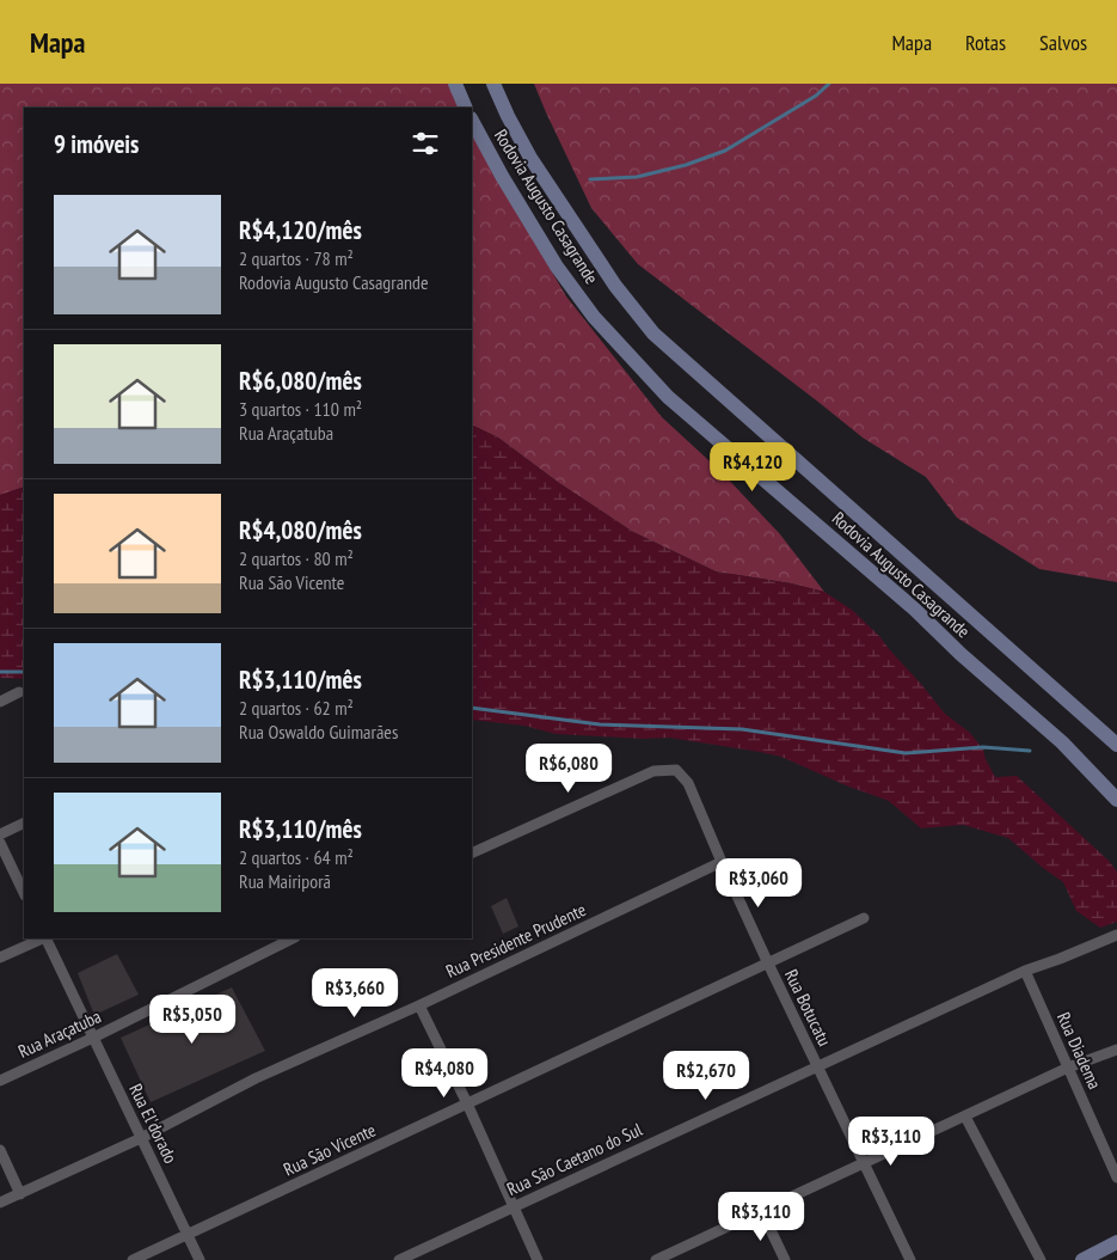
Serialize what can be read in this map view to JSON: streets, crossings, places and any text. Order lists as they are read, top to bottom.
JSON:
{
  "streets": {
    "main road": ["Rodovia Augusto Casagrande"],
    "street": [
      "Rua Presidente Prudente",
      "Rua Botucatu",
      "Rua Araçatuba",
      "Rua Diadema",
      "Rua El'dorado",
      "Rua São Vicente",
      "Rua São Caetano do Sul"
    ]
  },
  "crossings": [
    ["Rua Presidente Prudente", "Rua Botucatu"],
    ["Rua Presidente Prudente", "Rua El'dorado"],
    ["Rua Botucatu", "Rua São Vicente"],
    ["Rua Botucatu", "Rua São Caetano do Sul"],
    ["Rua Araçatuba", "Rua El'dorado"],
    ["Rua Diadema", "Rua São Caetano do Sul"],
    ["Rua El'dorado", "Rua São Vicente"]
  ],
  "page": {
    "header": "Mapa",
    "nav": ["Mapa", "Rotas", "Salvos"],
    "heading": "9 imóveis",
    "list": [
      {
        "name": "R$4,120/mês",
        "note": "2 quartos · 78 m² · Rodovia Augusto Casagrande"
      },
      {
        "name": "R$6,080/mês",
        "note": "3 quartos · 110 m² · Rua Araçatuba"
      },
      {
        "name": "R$4,080/mês",
        "note": "2 quartos · 80 m² · Rua São Vicente"
      },
      {
        "name": "R$3,110/mês",
        "note": "2 quartos · 62 m² · Rua Oswaldo Guimarães"
      },
      {
        "name": "R$3,110/mês",
        "note": "2 quartos · 64 m² · Rua Mairiporã"
      }
    ],
    "price": [
      "R$4,120",
      "R$6,080",
      "R$3,060",
      "R$3,660",
      "R$5,050",
      "R$4,080",
      "R$2,670",
      "R$3,110",
      "R$3,110"
    ]
  }
}
